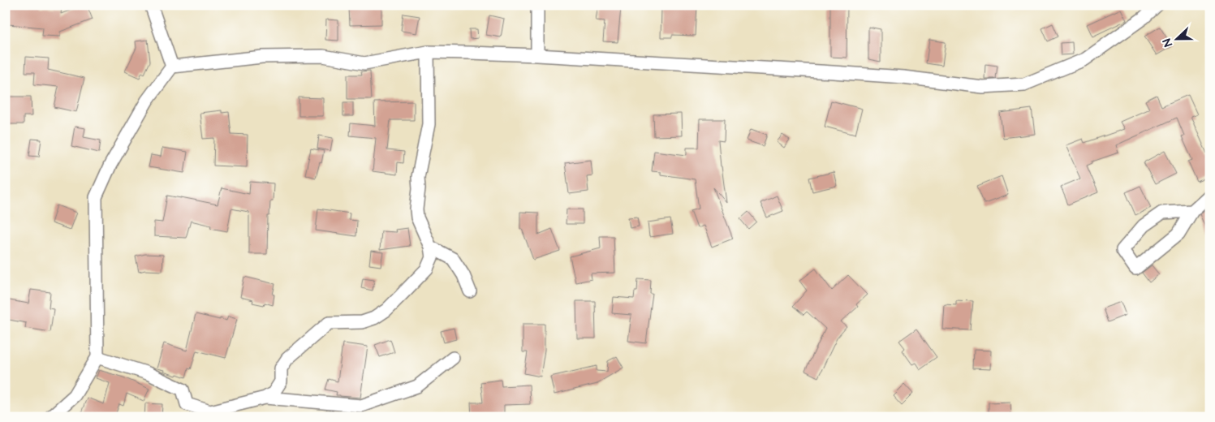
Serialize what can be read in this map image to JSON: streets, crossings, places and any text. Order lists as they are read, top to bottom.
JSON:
{
  "north": "left"
}
